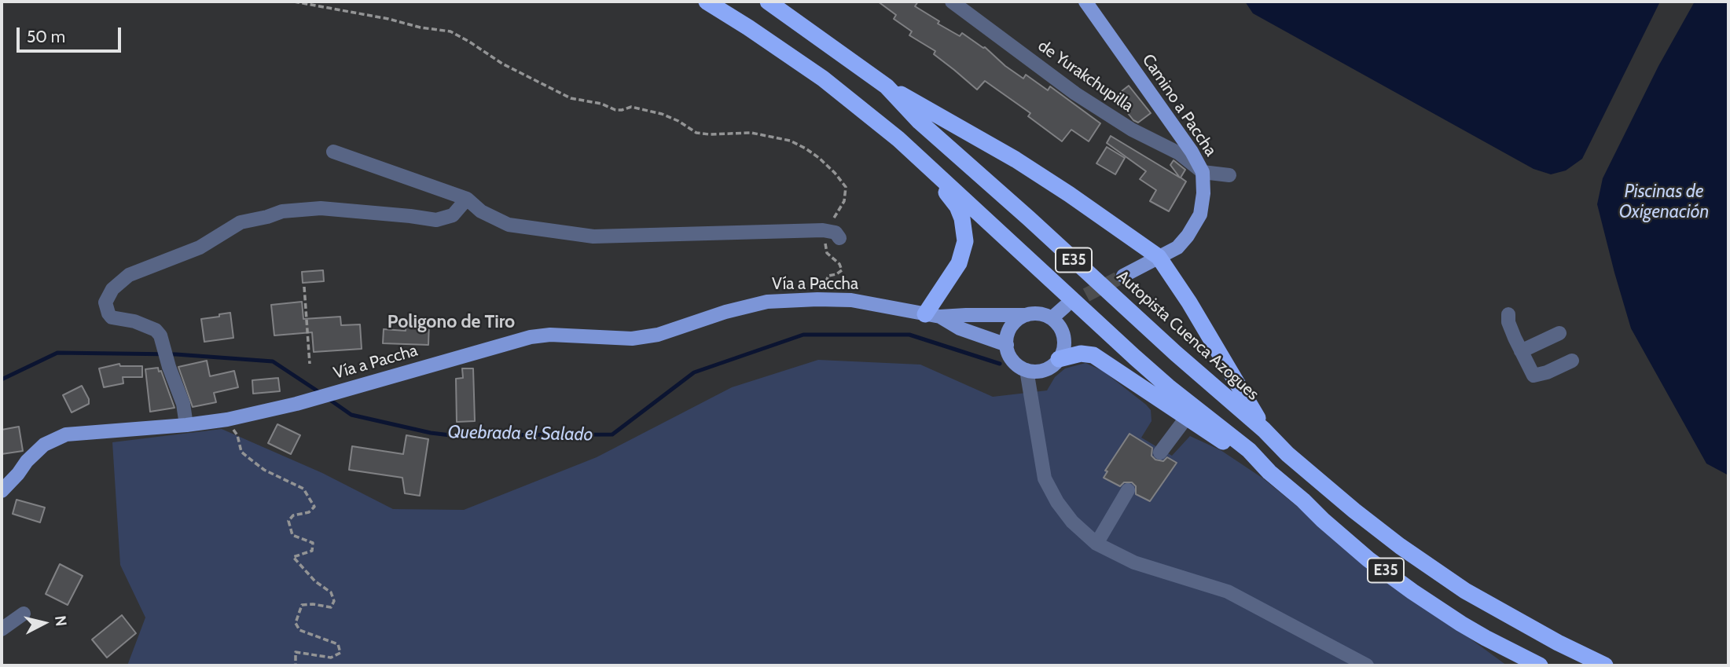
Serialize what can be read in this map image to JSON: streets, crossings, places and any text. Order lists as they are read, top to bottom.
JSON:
{
  "streets": {
    "highway": ["E35", "Autopista Cuenca Azogues"],
    "main road": ["Camino a Paccha", "Vía a Paccha"],
    "street": ["de Yurakchupilla"]
  },
  "crossings": [
    ["de Yurakchupilla", "Camino a Paccha"]
  ],
  "districts": ["Poligono de Tiro"],
  "water": ["Piscinas de Oxigenación", "Quebrada el Salado"],
  "scale_bar": "50 m",
  "north": "right"
}
